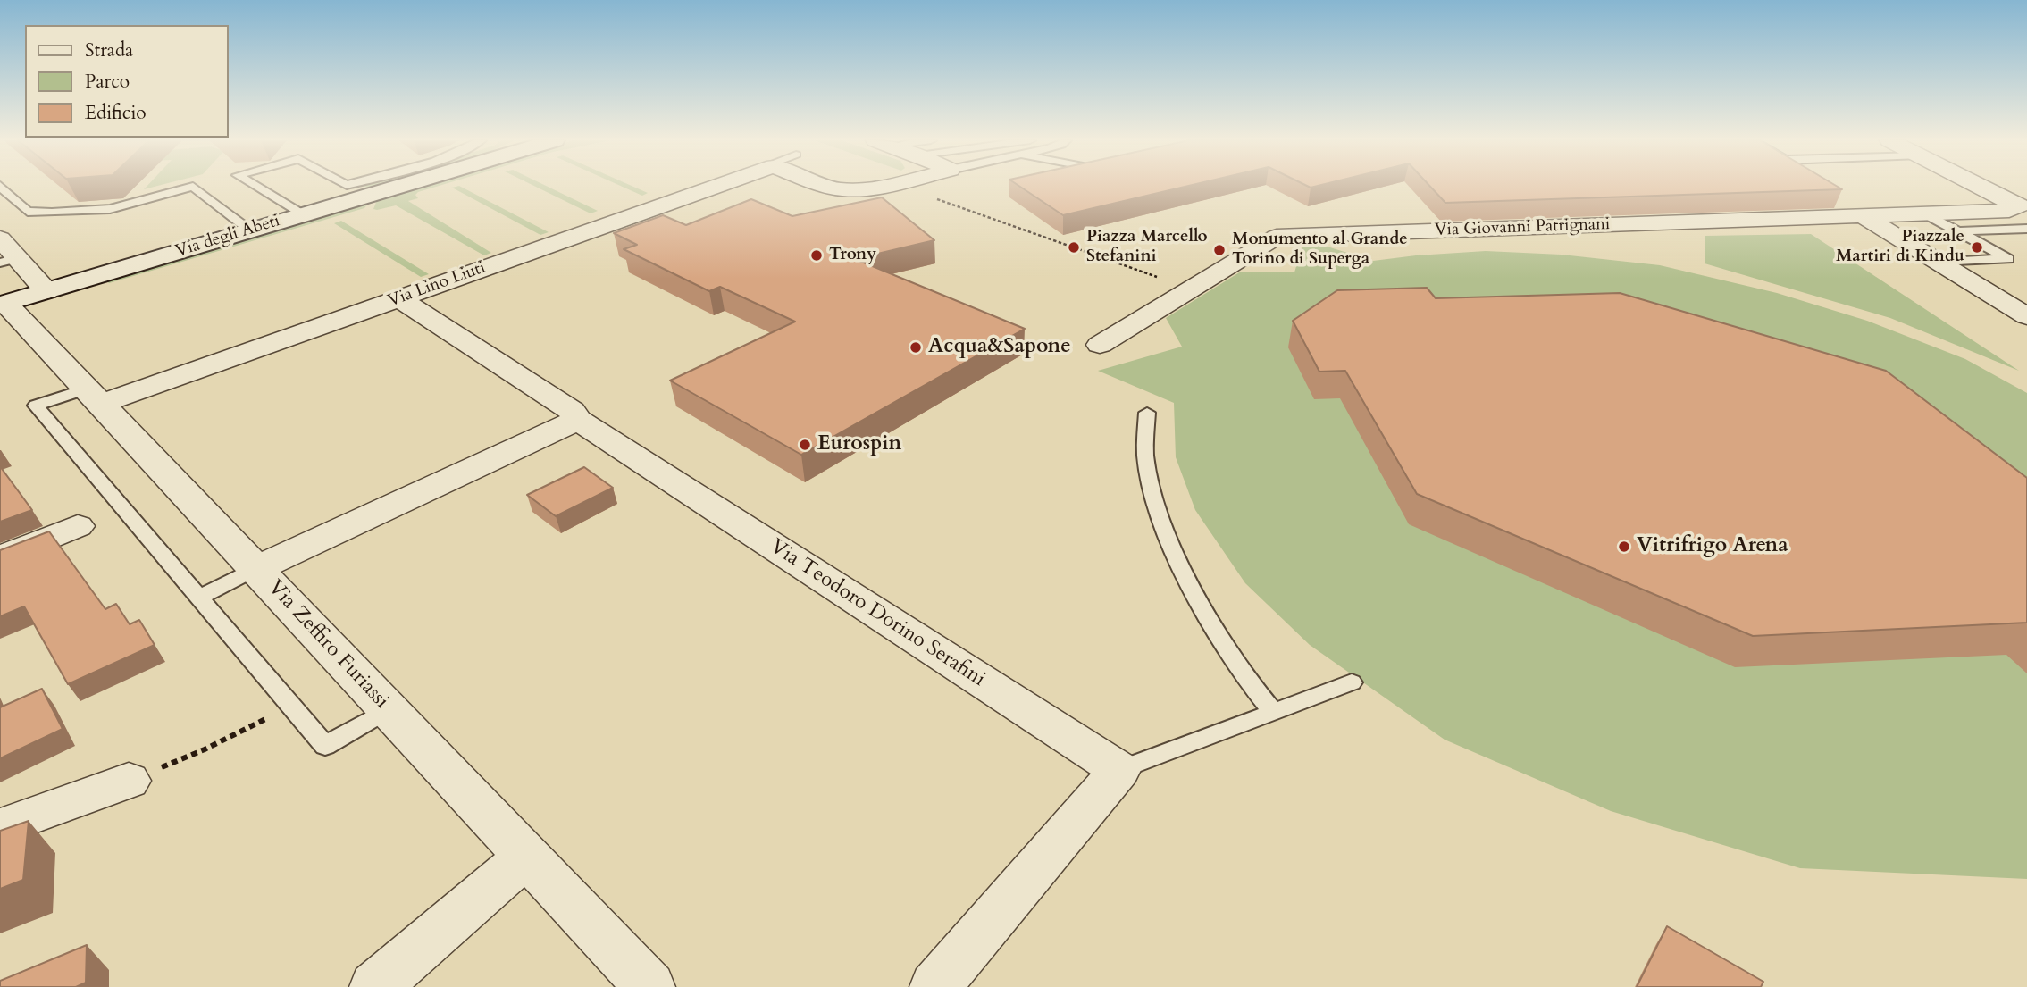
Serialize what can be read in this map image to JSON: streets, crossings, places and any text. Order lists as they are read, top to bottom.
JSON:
{
  "streets": {
    "street": [
      "Via Giovanni Patrignani",
      "Via degli Abeti",
      "Via Lino Liuti",
      "Via Teodoro Dorino Serafini",
      "Via Zeffiro Furiassi"
    ]
  },
  "crossings": [
    ["Via degli Abeti", "Via Zeffiro Furiassi"],
    ["Via Lino Liuti", "Via Teodoro Dorino Serafini"],
    ["Via Lino Liuti", "Via Zeffiro Furiassi"]
  ],
  "places": [
    "Piazza Marcello Stefanini",
    "Piazzale Martiri di Kindu",
    "Monumento al Grande Torino di Superga",
    "Trony",
    "Acqua&Sapone",
    "Eurospin",
    "Vitrifrigo Arena"
  ],
  "legend": ["Strada", "Parco", "Edificio"]
}
